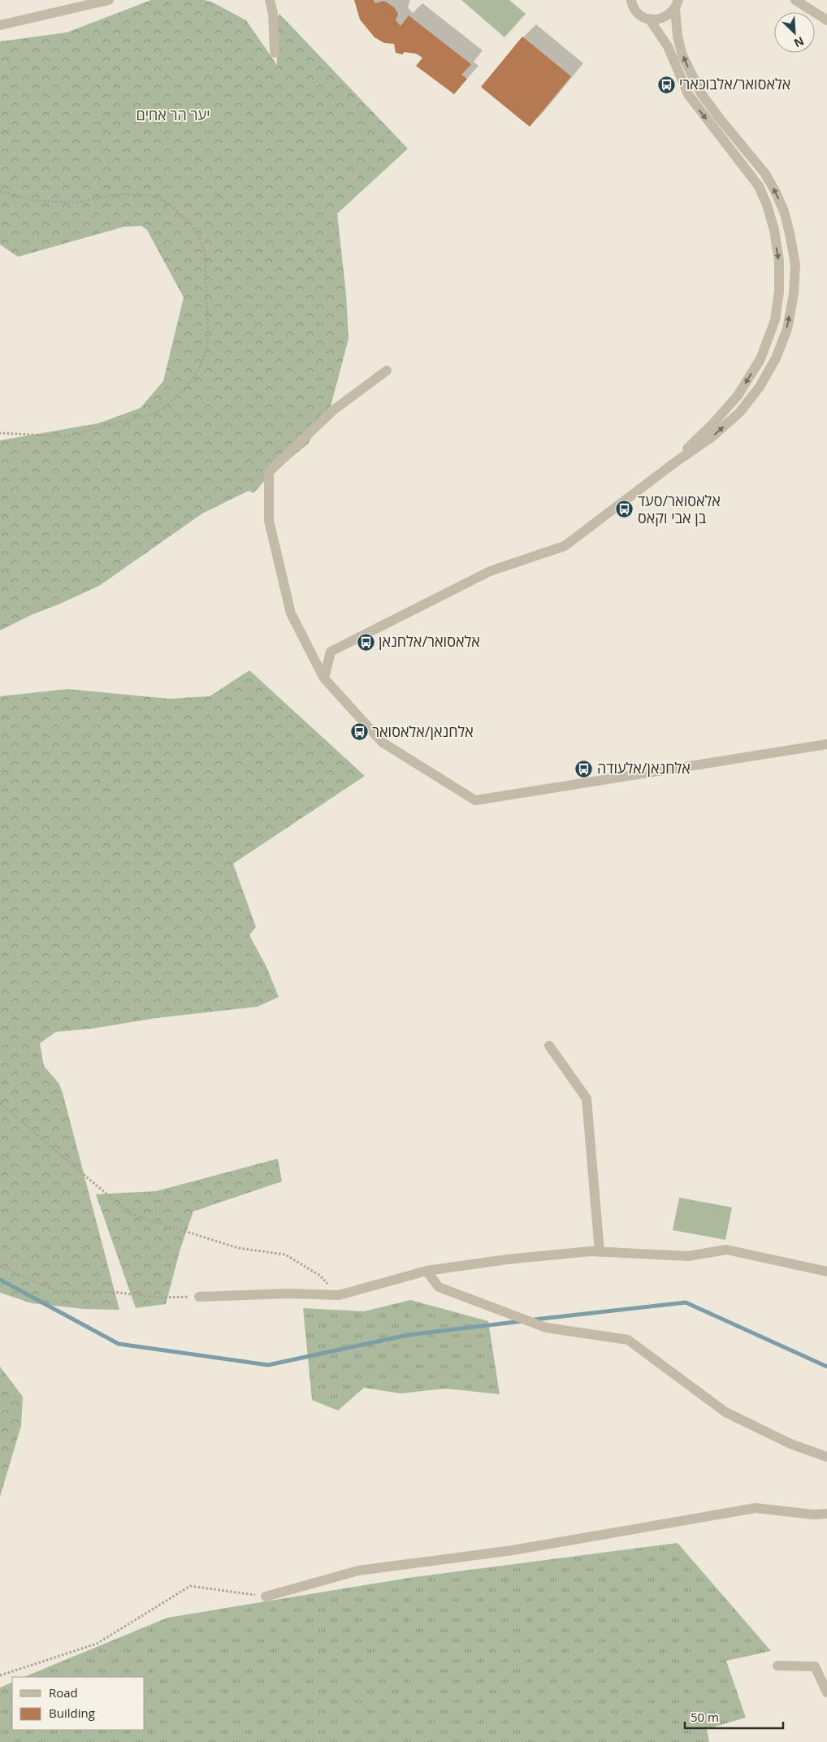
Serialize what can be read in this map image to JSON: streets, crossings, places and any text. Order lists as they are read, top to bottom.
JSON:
{
  "parks": ["יער הר אחים"],
  "places": {
    "bus stop": [
      "אלאסואר/אלבוכארי",
      "אלאסואר/סעד בן אבי וקאס",
      "אלאסואר/אלחנאן",
      "אלחנאן/אלאסואר",
      "אלחנאן/אלעודה"
    ]
  },
  "legend": ["Road", "Building"],
  "scale_bar": "50 m",
  "north": "bottom right"
}
